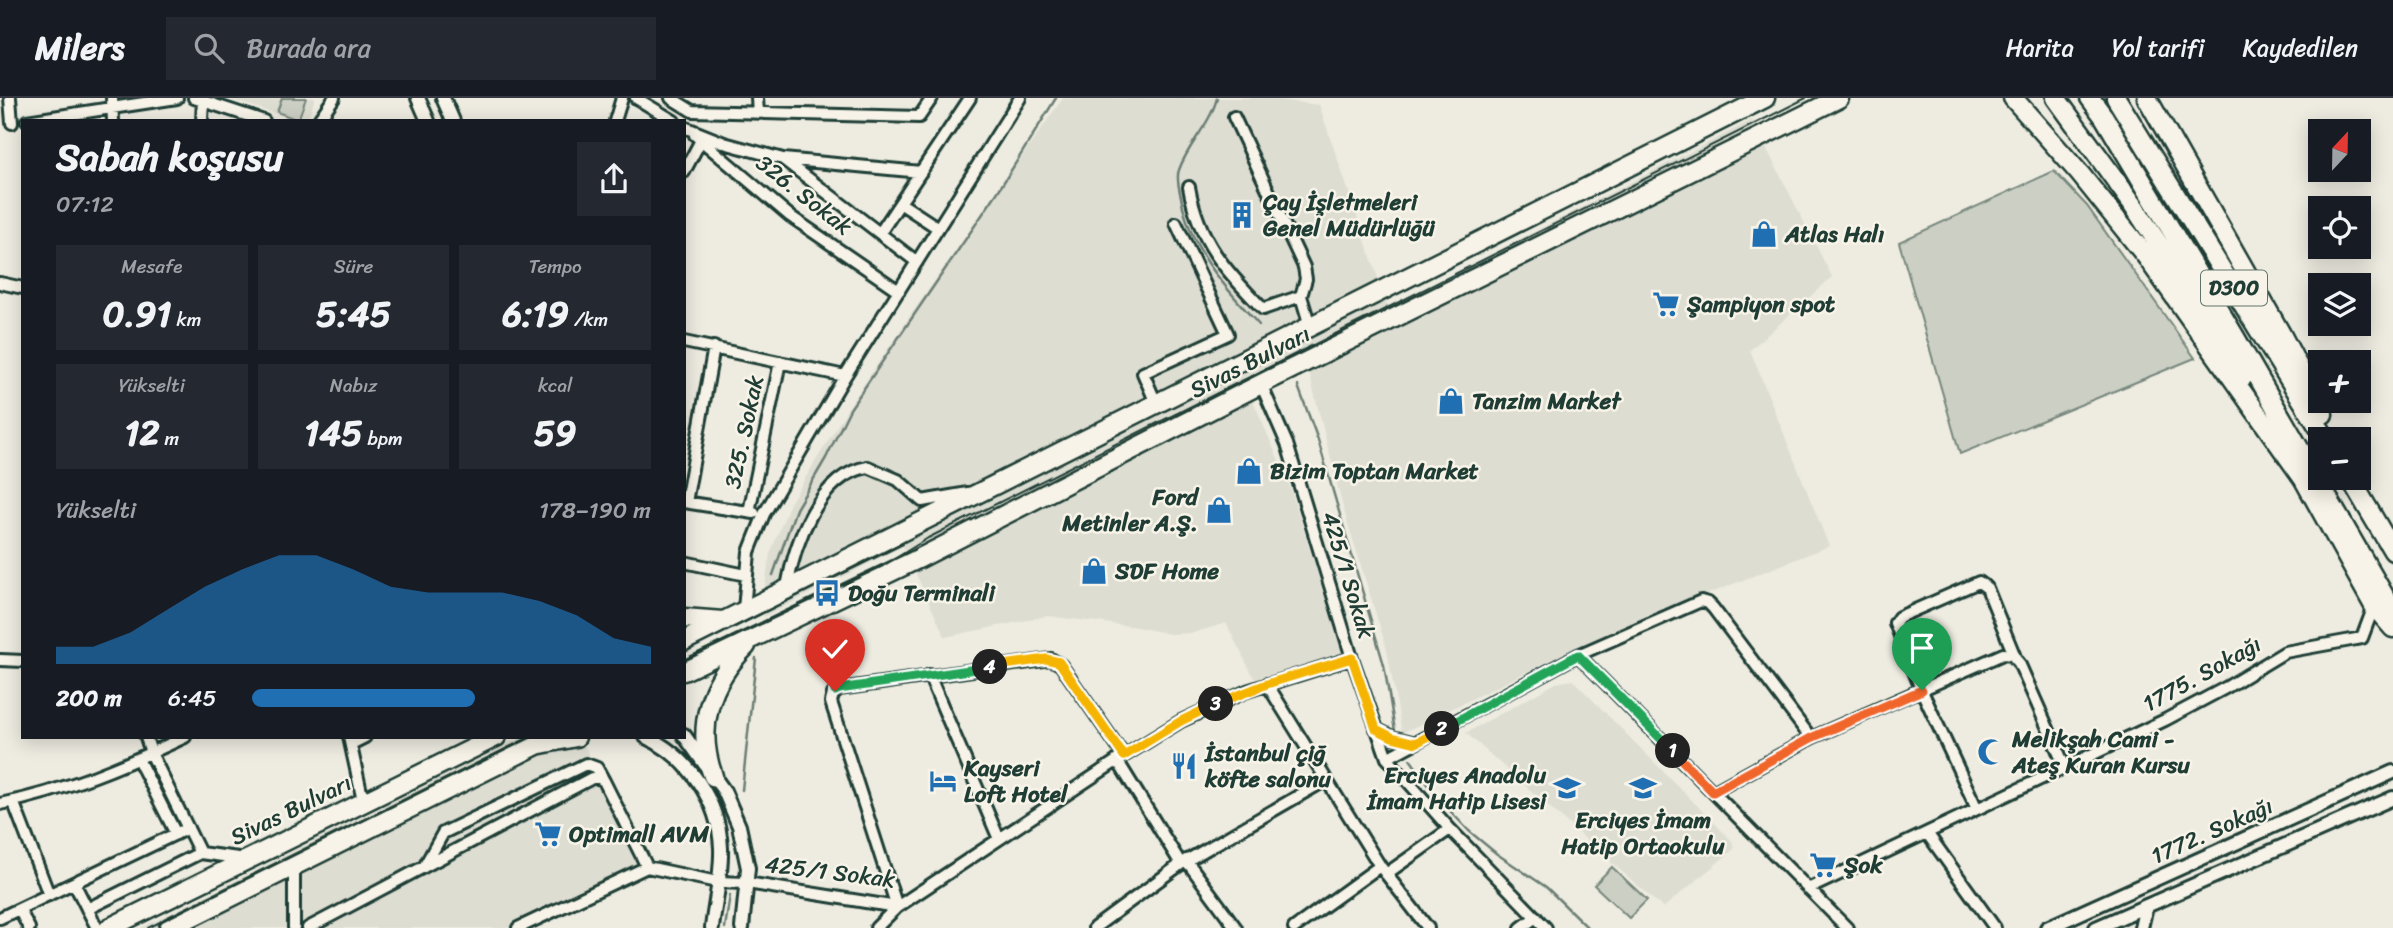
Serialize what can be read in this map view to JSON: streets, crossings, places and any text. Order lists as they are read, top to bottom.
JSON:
{
  "streets": {
    "highway": ["D300", "Sivas Bulvarı"],
    "street": [
      "326. Sokak",
      "325. Sokak",
      "425/1 Sokak",
      "1775. Sokağı",
      "1772. Sokağı"
    ]
  },
  "crossings": [
    ["Sivas Bulvarı", "425/1 Sokak"]
  ],
  "places": {
    "building": ["Çay İşletmeleri Genel Müdürlüğü"],
    "shop": [
      "Atlas Halı",
      "Tanzim Market",
      "Bizim Toptan Market",
      "Ford Metinler A.Ş.",
      "SDF Home"
    ],
    "supermarket": ["Şampiyon spot", "Optimall AVM", "Şok"],
    "bus stop": ["Doğu Terminali"],
    "mosque": ["Melikşah Cami - Ateş Kuran Kursu"],
    "restaurant": ["İstanbul çiğ köfte salonu"],
    "hotel": ["Kayseri Loft Hotel"],
    "school or university": ["Erciyes Anadolu İmam Hatip Lisesi", "Erciyes İmam Hatip Ortaokulu"]
  },
  "north": "top",
  "page": {
    "header": "Milers",
    "search": "Burada ara",
    "nav": ["Harita", "Yol tarifi", "Kaydedilen"],
    "map_buttons": ["+", "−"],
    "heading": ["Sabah koşusu", "07:12"],
    "stats": [
      ["Mesafe", "0.91 km"],
      ["Süre", "5:45"],
      ["Tempo", "6:19 /km"],
      ["Yükselti", "12 m"],
      ["Nabız", "145 bpm"],
      ["kcal", "59"]
    ],
    "chart": ["Yükselti", "178–190 m"],
    "pins": [
      "4",
      "3",
      "2",
      "1"
    ],
    "list": [
      {
        "name": "200 m",
        "note": "6:45"
      }
    ]
  }
}
